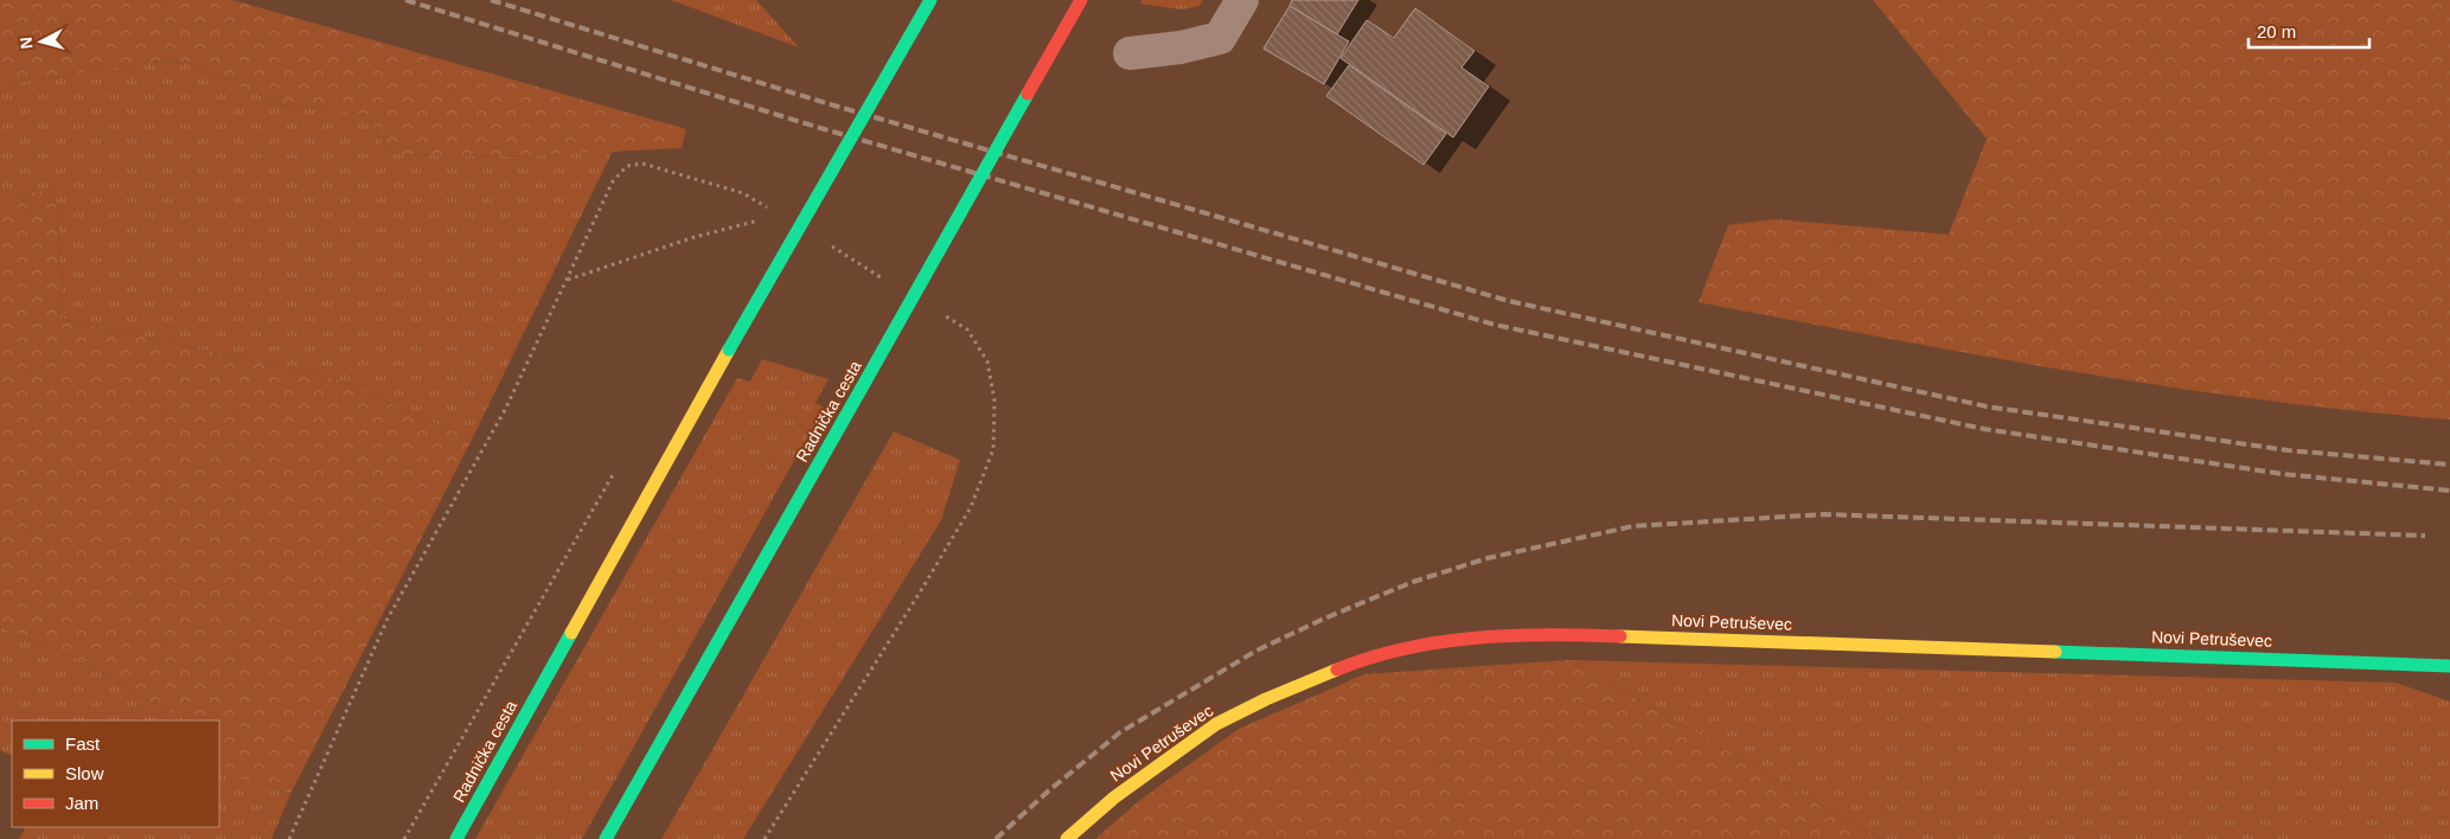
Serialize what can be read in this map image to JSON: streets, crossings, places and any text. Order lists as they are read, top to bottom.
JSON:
{
  "streets": {
    "main road": ["Radnička cesta", "Novi Petruševec"]
  },
  "legend": ["Fast", "Slow", "Jam"],
  "scale_bar": "20 m",
  "north": "left"
}
